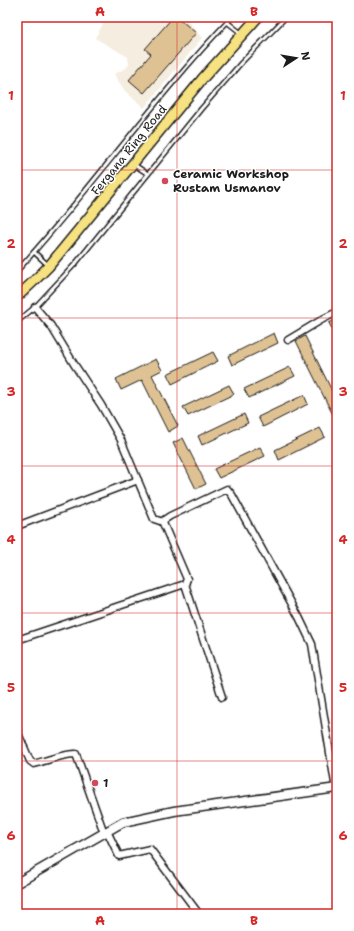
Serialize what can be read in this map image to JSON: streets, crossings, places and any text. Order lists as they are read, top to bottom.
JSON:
{
  "streets": {
    "main road": ["Fergana Ring Road"]
  },
  "places": ["Ceramic Workshop Rustam Usmanov", "1"],
  "north": "right",
  "grid": {
    "columns": ["A", "B"],
    "rows": [
      "1",
      "2",
      "3",
      "4",
      "5",
      "6"
    ]
  }
}
